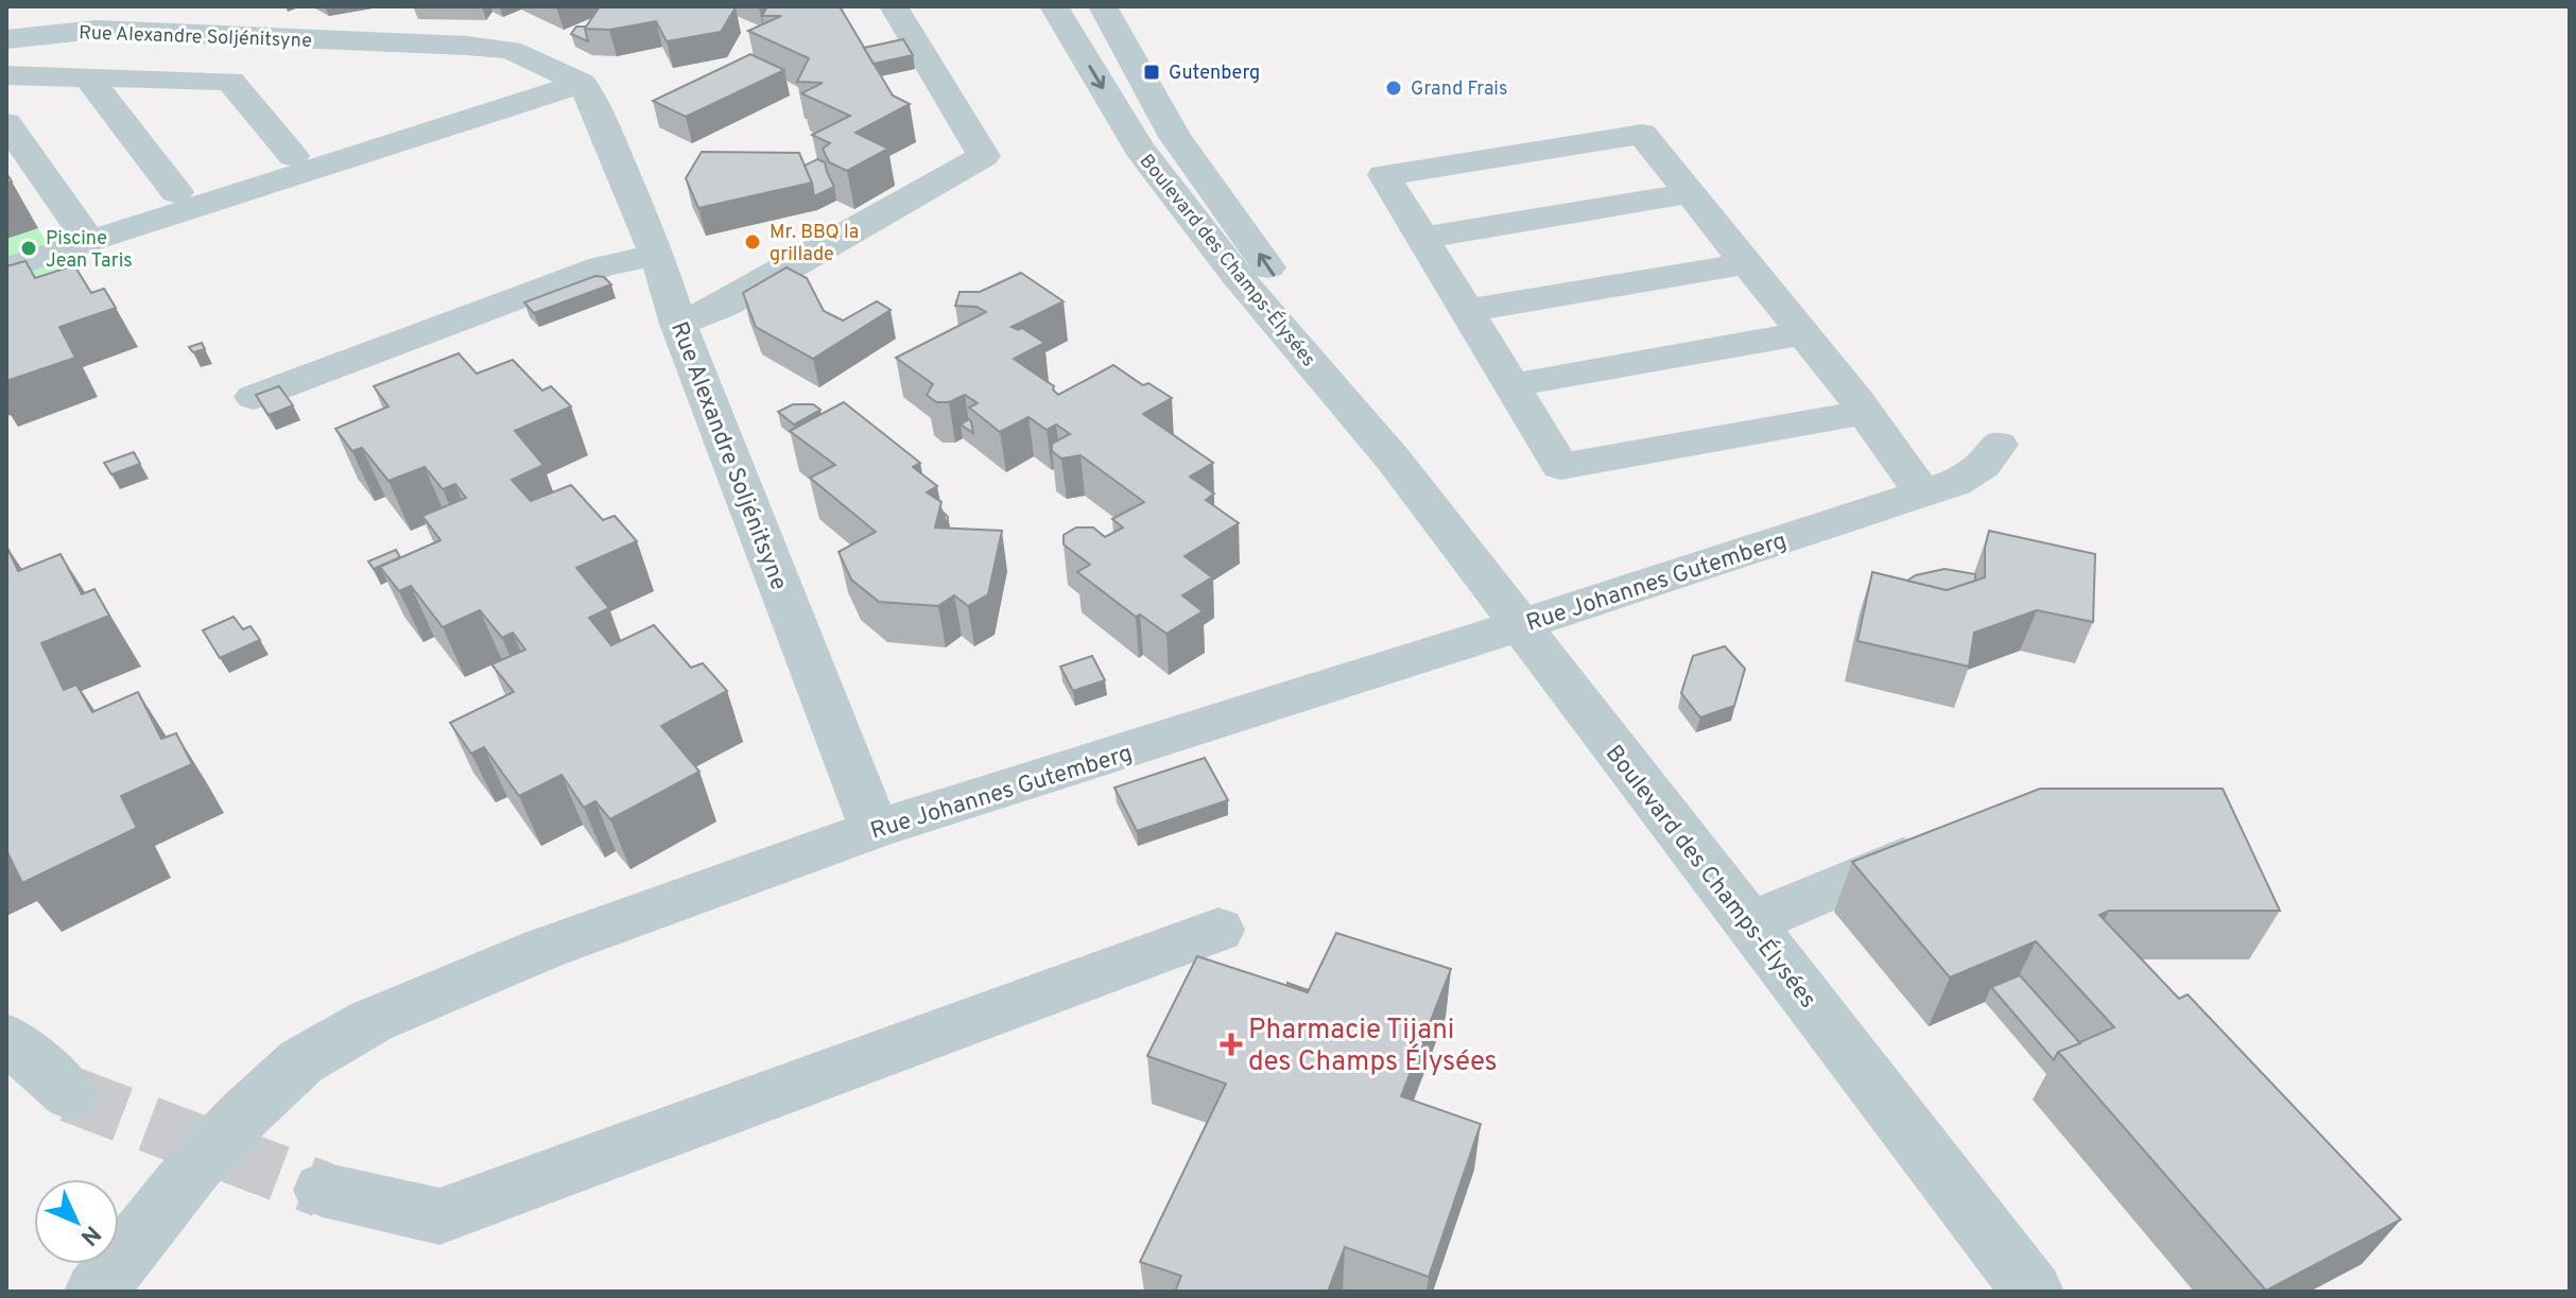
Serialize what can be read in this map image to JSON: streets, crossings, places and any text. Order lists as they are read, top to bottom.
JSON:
{
  "streets": {
    "street": ["Rue Alexandre Soljénitsyne", "Boulevard des Champs-Élysées", "Rue Johannes Gutemberg"]
  },
  "crossings": [
    ["Rue Alexandre Soljénitsyne", "Rue Johannes Gutemberg"],
    ["Boulevard des Champs-Élysées", "Rue Johannes Gutemberg"]
  ],
  "places": {
    "transit": ["Gutenberg"],
    "other": ["Grand Frais", "Mr. BBQ la grillade", "Piscine Jean Taris"],
    "health": ["Pharmacie Tijani des Champs Élysées"]
  },
  "north": "bottom right"
}
